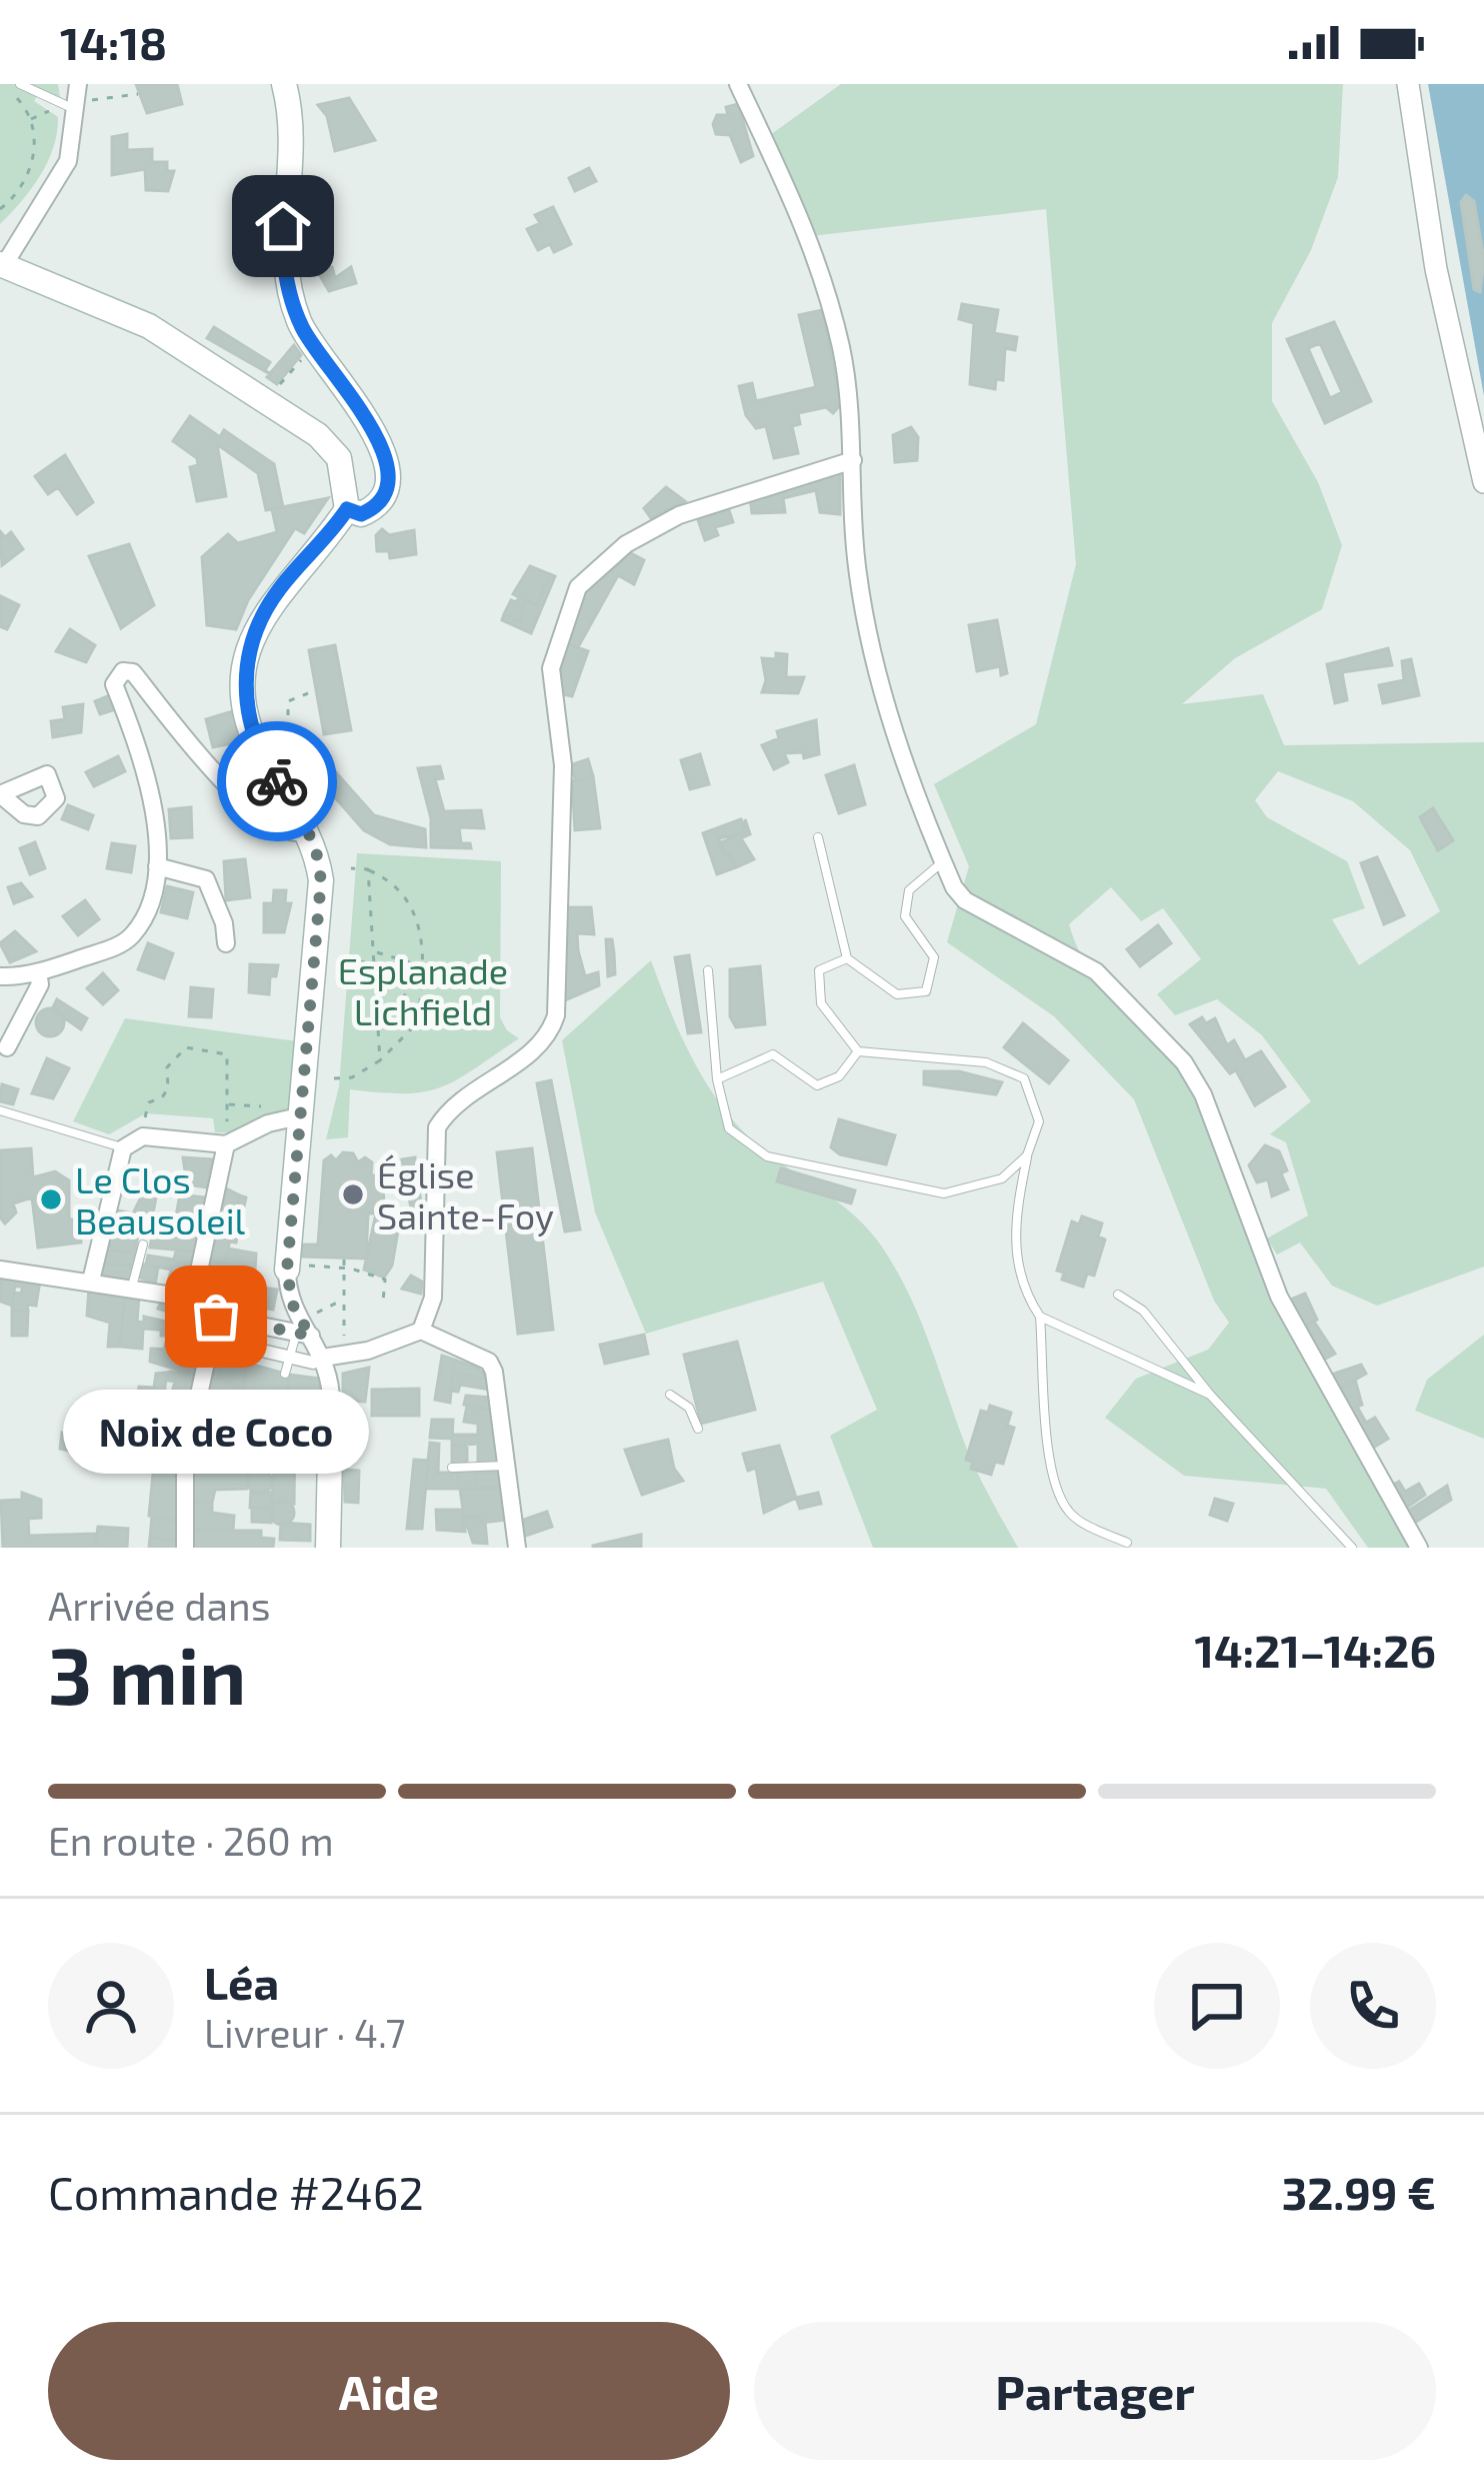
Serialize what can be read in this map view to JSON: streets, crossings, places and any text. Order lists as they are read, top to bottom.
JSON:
{
  "parks": ["Esplanade Lichfield"],
  "places": ["Église Sainte-Foy", "Le Clos Beausoleil", "Noix de Coco"],
  "page": {
    "status": "14:18",
    "bubble": "Noix de Coco",
    "heading": ["3 min", "Arrivée dans", "14:21–14:26"],
    "panel": [
      "Léa",
      "Livreur · 4.7",
      "Commande #2462",
      "32.99 €"
    ],
    "bar": "En route · 260 m",
    "buttons": ["Aide", "Partager"]
  }
}
